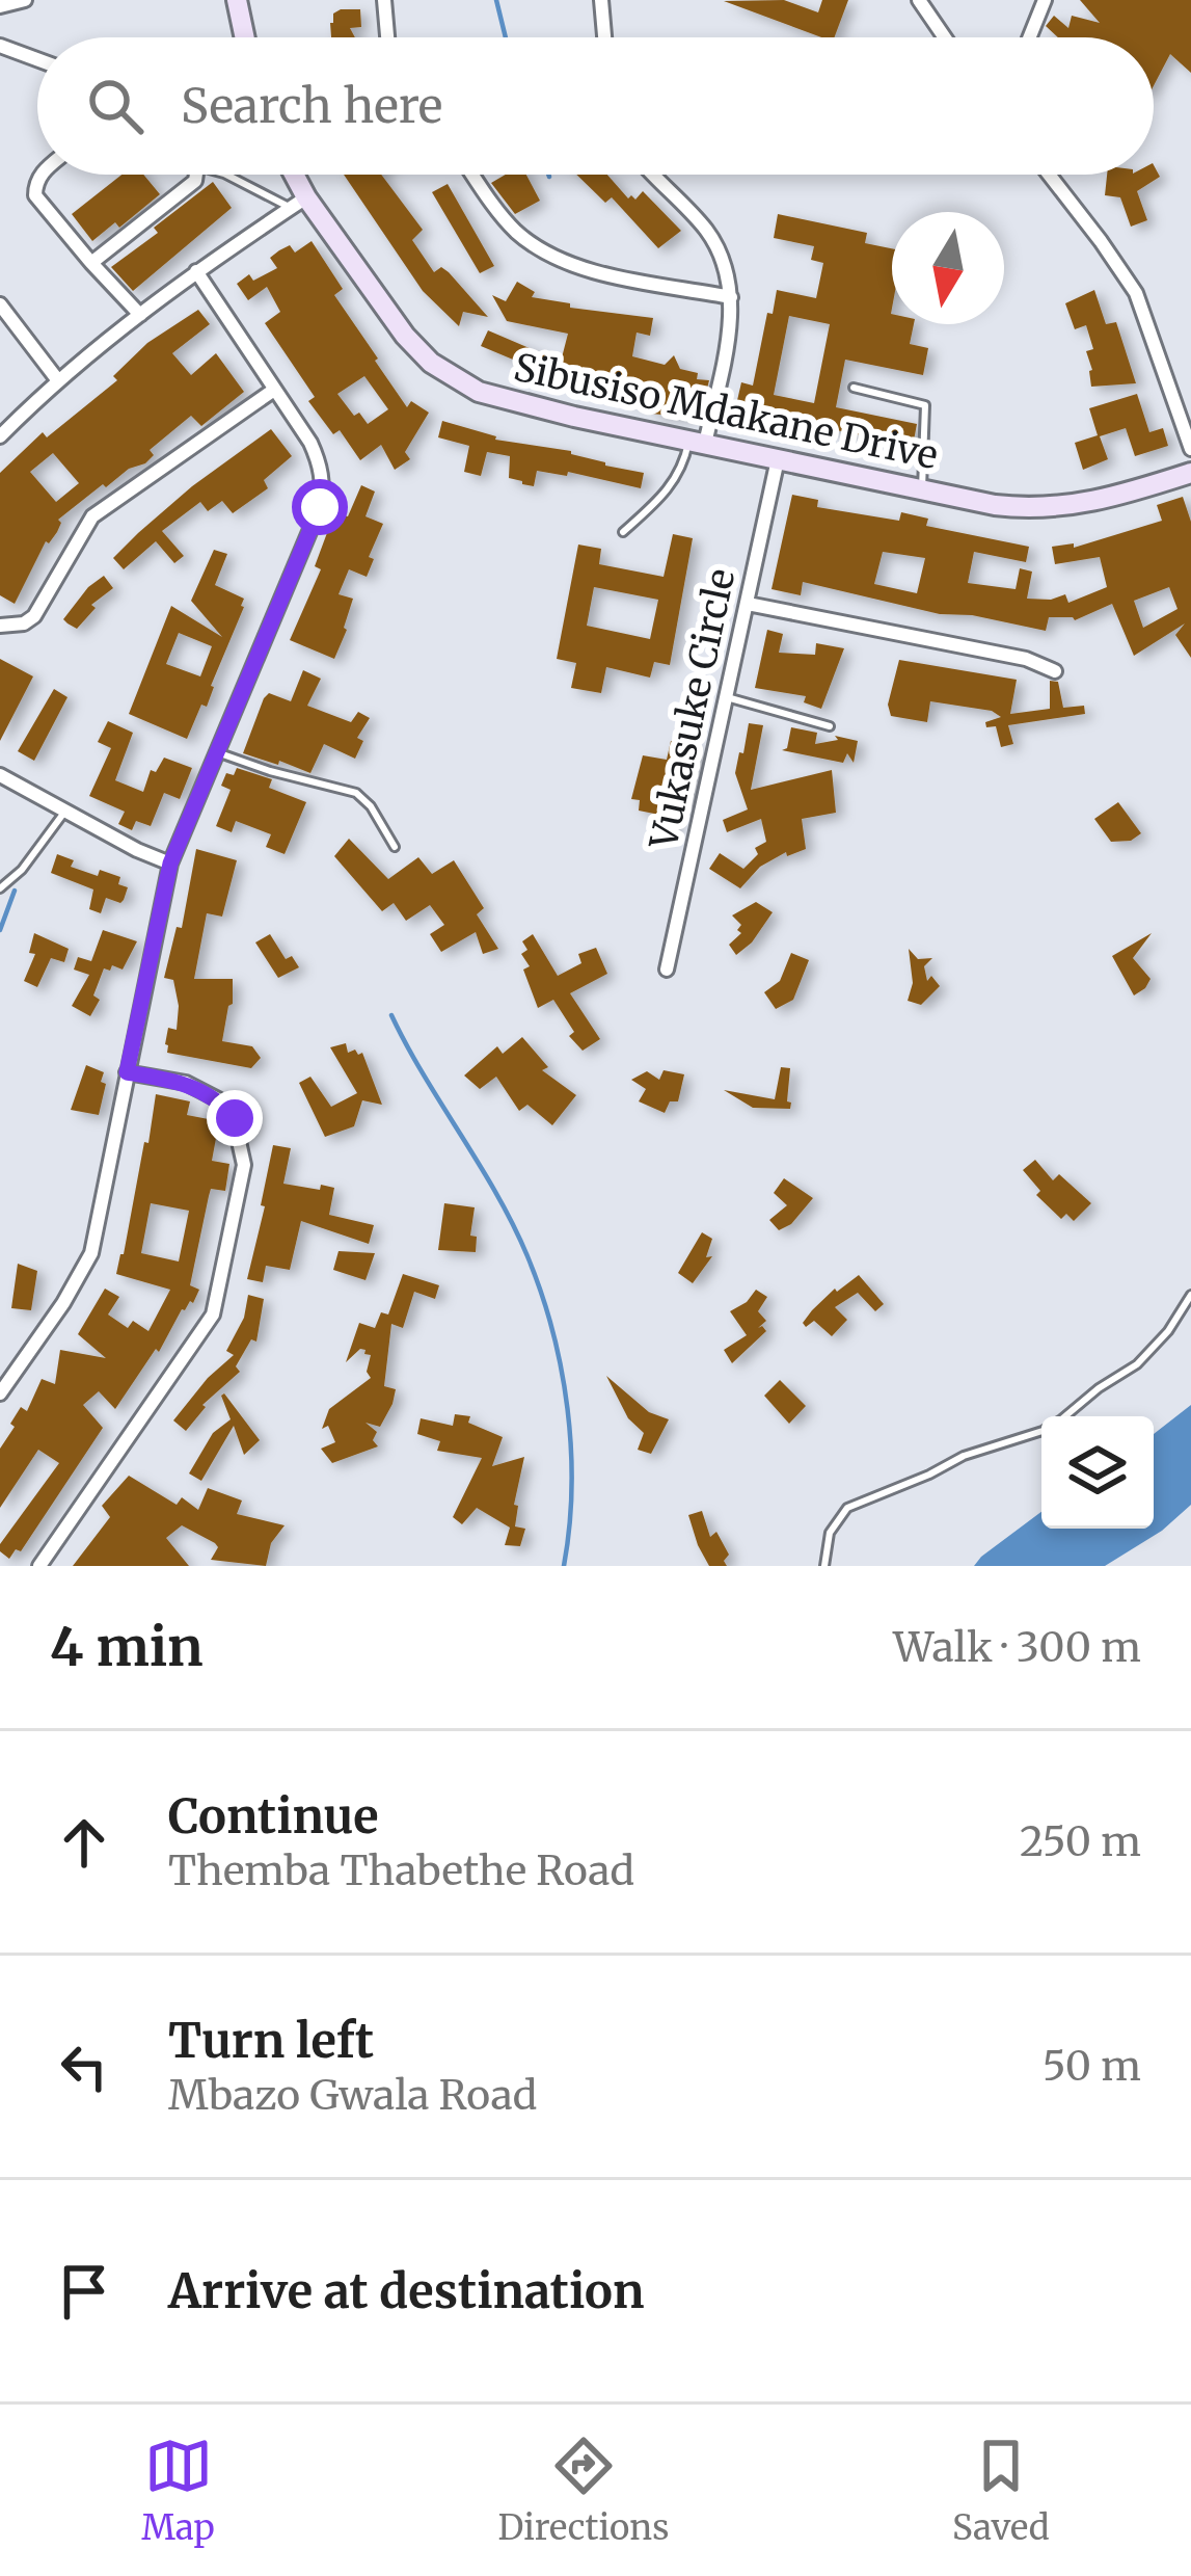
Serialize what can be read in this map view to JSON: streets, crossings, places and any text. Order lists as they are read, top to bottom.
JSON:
{
  "streets": {
    "street": ["Sibusiso Mdakane Drive", "Vukasuke Circle"]
  },
  "crossings": [
    ["Sibusiso Mdakane Drive", "Vukasuke Circle"]
  ],
  "north": "bottom",
  "page": {
    "search": "Search here",
    "heading": ["4 min", "Walk · 300 m"],
    "list": [
      ["Continue", "Themba Thabethe Road", "250 m"],
      ["Turn left", "Mbazo Gwala Road", "50 m"],
      "Arrive at destination"
    ],
    "nav": ["Map", "Directions", "Saved"]
  }
}
